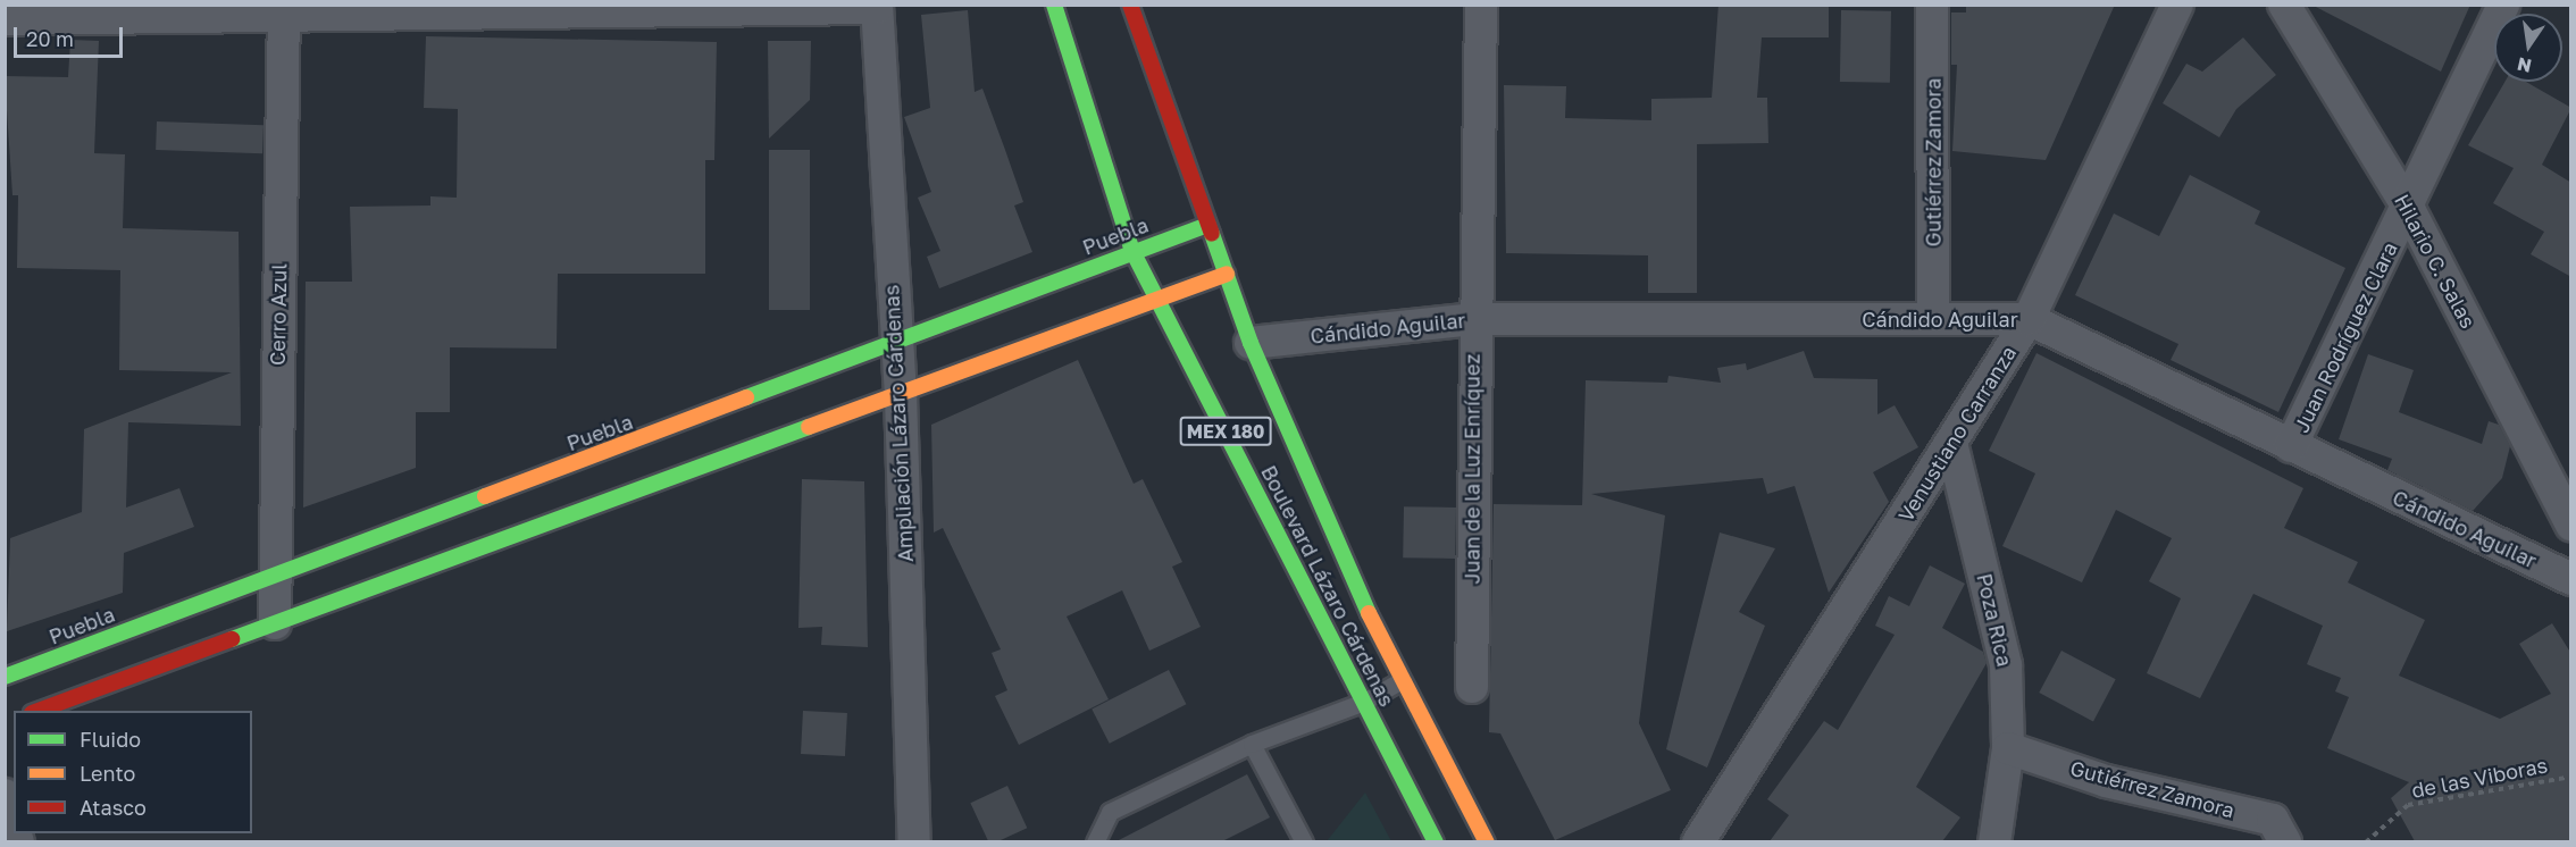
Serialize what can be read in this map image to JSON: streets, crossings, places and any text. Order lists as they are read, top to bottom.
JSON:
{
  "streets": {
    "main road": ["Puebla", "MEX 180", "Boulevard Lázaro Cárdenas"],
    "street": [
      "Gutiérrez Zamora",
      "Hilario C. Salas",
      "Cerro Azul",
      "Cándido Aguilar",
      "Juan Rodríguez Clara",
      "Ampliación Lázaro Cárdenas",
      "Venustiano Carranza",
      "Juan de la Luz Enríquez",
      "Poza Rica"
    ],
    "path": ["de las Viboras"]
  },
  "crossings": [
    ["Gutiérrez Zamora", "Cándido Aguilar"],
    ["Gutiérrez Zamora", "Poza Rica"],
    ["Puebla", "Cerro Azul"],
    ["Puebla", "Ampliación Lázaro Cárdenas"],
    ["Puebla", "Boulevard Lázaro Cárdenas"],
    ["Hilario C. Salas", "Juan Rodríguez Clara"],
    ["Cándido Aguilar", "Juan Rodríguez Clara"],
    ["Cándido Aguilar", "Venustiano Carranza"],
    ["Cándido Aguilar", "Juan de la Luz Enríquez"],
    ["Cándido Aguilar", "Boulevard Lázaro Cárdenas"],
    ["Venustiano Carranza", "Poza Rica"]
  ],
  "legend": ["Fluido", "Lento", "Atasco"],
  "scale_bar": "20 m",
  "north": "bottom"
}
